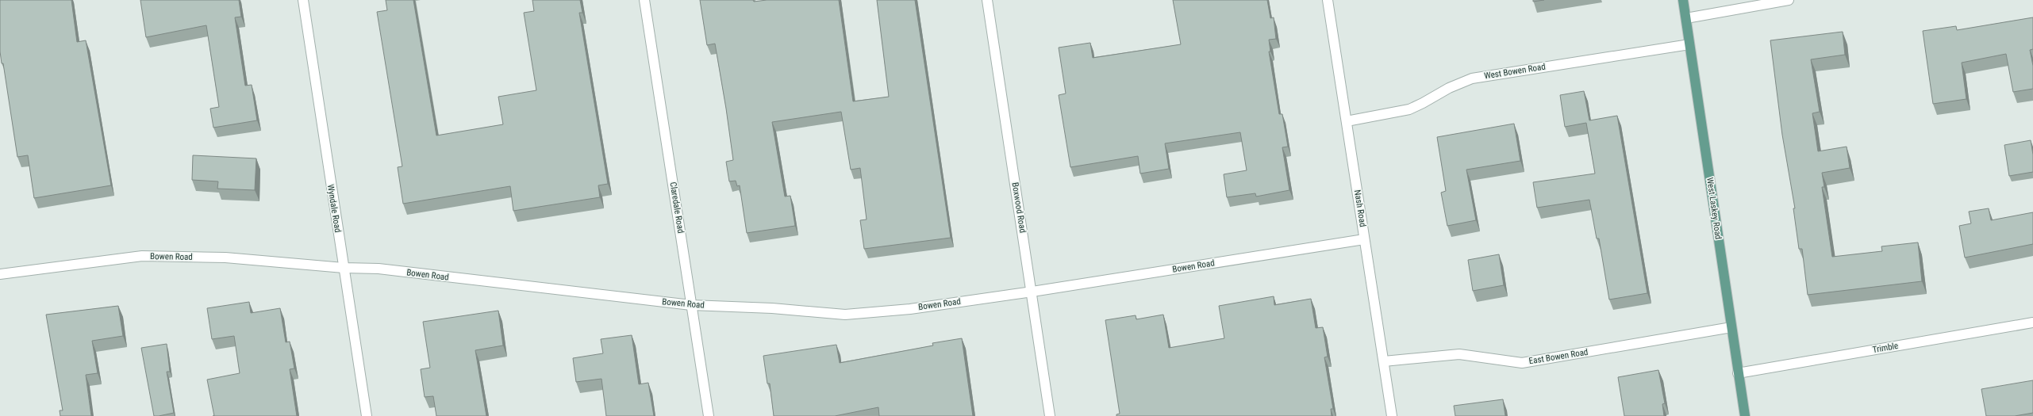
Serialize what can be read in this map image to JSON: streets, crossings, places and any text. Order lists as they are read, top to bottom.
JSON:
{
  "streets": {
    "main road": ["West Laskey Road"],
    "street": [
      "West Bowen Road",
      "Claredale Road",
      "Boxwood Road",
      "Wyndale Road",
      "Nash Road",
      "Bowen Road",
      "Trimble",
      "East Bowen Road"
    ]
  },
  "crossings": [
    ["West Bowen Road", "Nash Road"],
    ["West Bowen Road", "West Laskey Road"],
    ["Claredale Road", "Bowen Road"],
    ["Boxwood Road", "Bowen Road"],
    ["Wyndale Road", "Bowen Road"],
    ["Nash Road", "Bowen Road"],
    ["Nash Road", "East Bowen Road"],
    ["West Laskey Road", "Trimble"],
    ["West Laskey Road", "East Bowen Road"]
  ]
}
